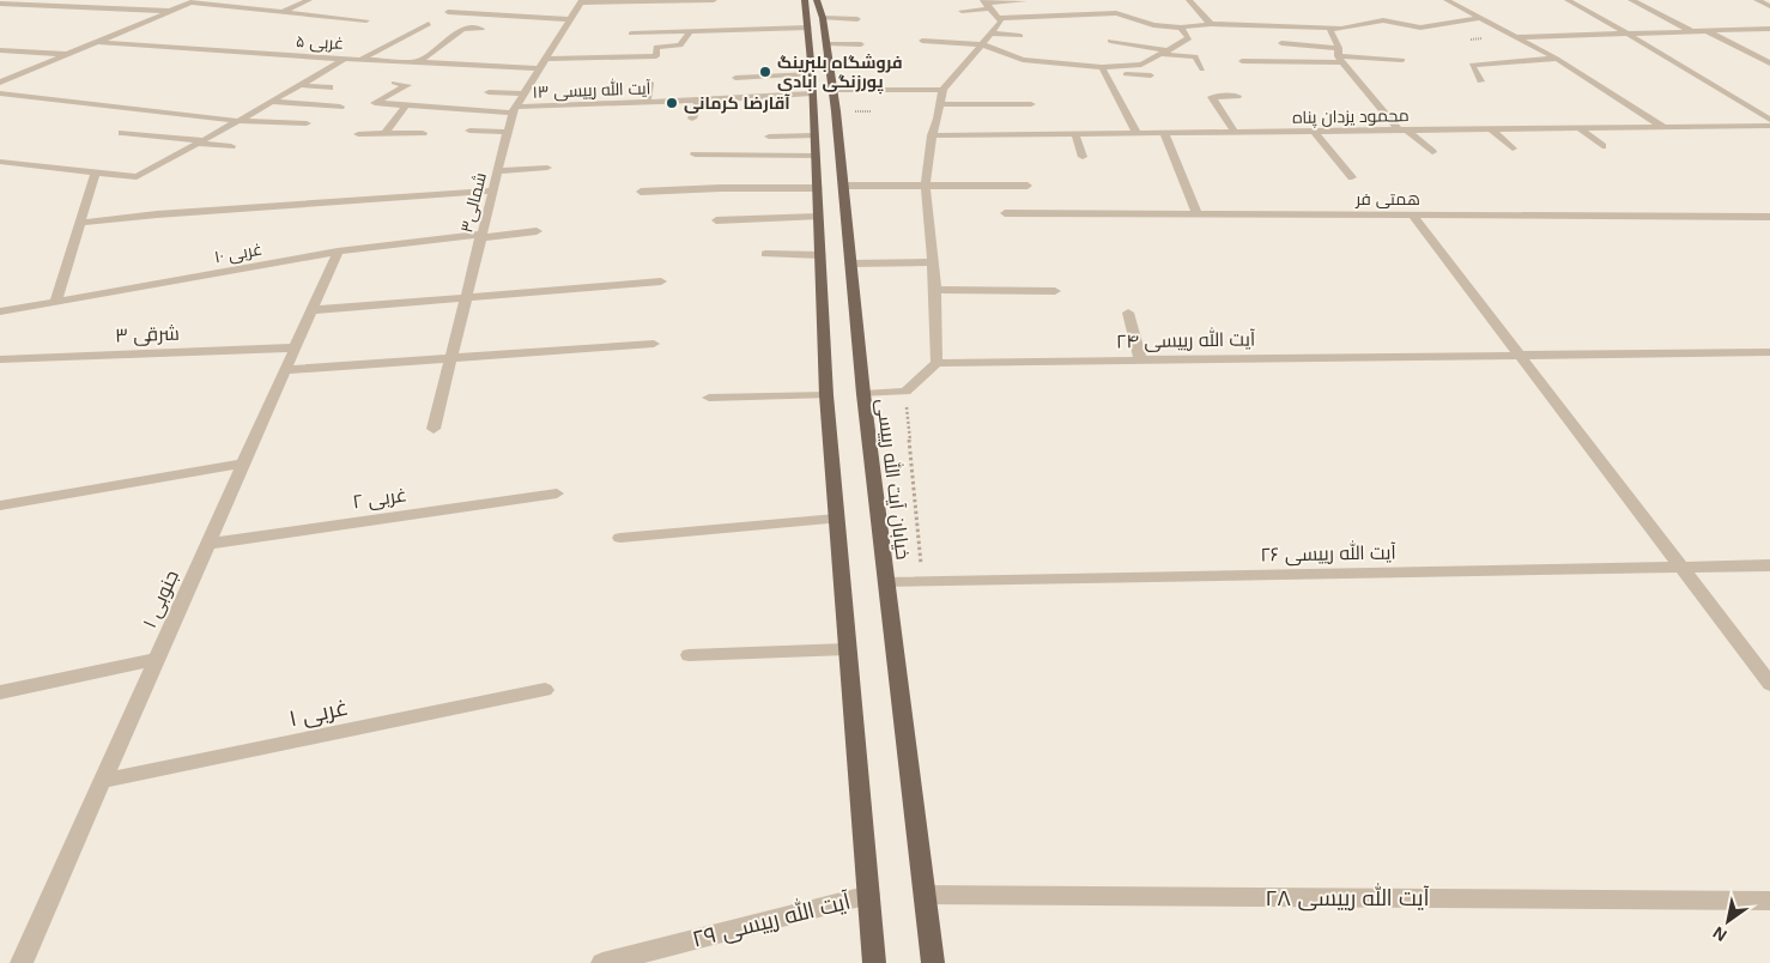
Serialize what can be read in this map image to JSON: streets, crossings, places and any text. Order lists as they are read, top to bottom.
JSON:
{
  "streets": {
    "main road": ["خیابان آیت الله رییسی"],
    "street": [
      "غربی ۵",
      "آیت الله رییسی ۱۳",
      "محمود یزدان پناه",
      "همتی فر",
      "شمالی۳",
      "غربی ۱۰",
      "شرقی ۳",
      "آیت الله رییسی ۲۴",
      "غربی ۲",
      "آیت الله رییسی ۲۶",
      "جنوبی ۱",
      "غربی ۱",
      "آیت الله رییسی ۲۸",
      "آیت الله رییسی ۲۹"
    ]
  },
  "crossings": [
    ["غربی ۵", "شمالی۳"],
    ["آیت الله رییسی ۱۳", "شمالی۳"],
    ["آیت الله رییسی ۱۳", "خیابان آیت الله رییسی"],
    ["شمالی۳", "غربی ۱۰"],
    ["غربی ۱۰", "جنوبی ۱"],
    ["شرقی ۳", "جنوبی ۱"],
    ["خیابان آیت الله رییسی", "آیت الله رییسی ۲۶"],
    ["خیابان آیت الله رییسی", "آیت الله رییسی ۲۸"],
    ["خیابان آیت الله رییسی", "آیت الله رییسی ۲۹"],
    ["غربی ۲", "جنوبی ۱"],
    ["جنوبی ۱", "غربی ۱"]
  ],
  "places": ["فروشگاه بلبرینگ پورزنگی ابادی", "آقارضا کرمانی"],
  "north": "bottom left"
}
